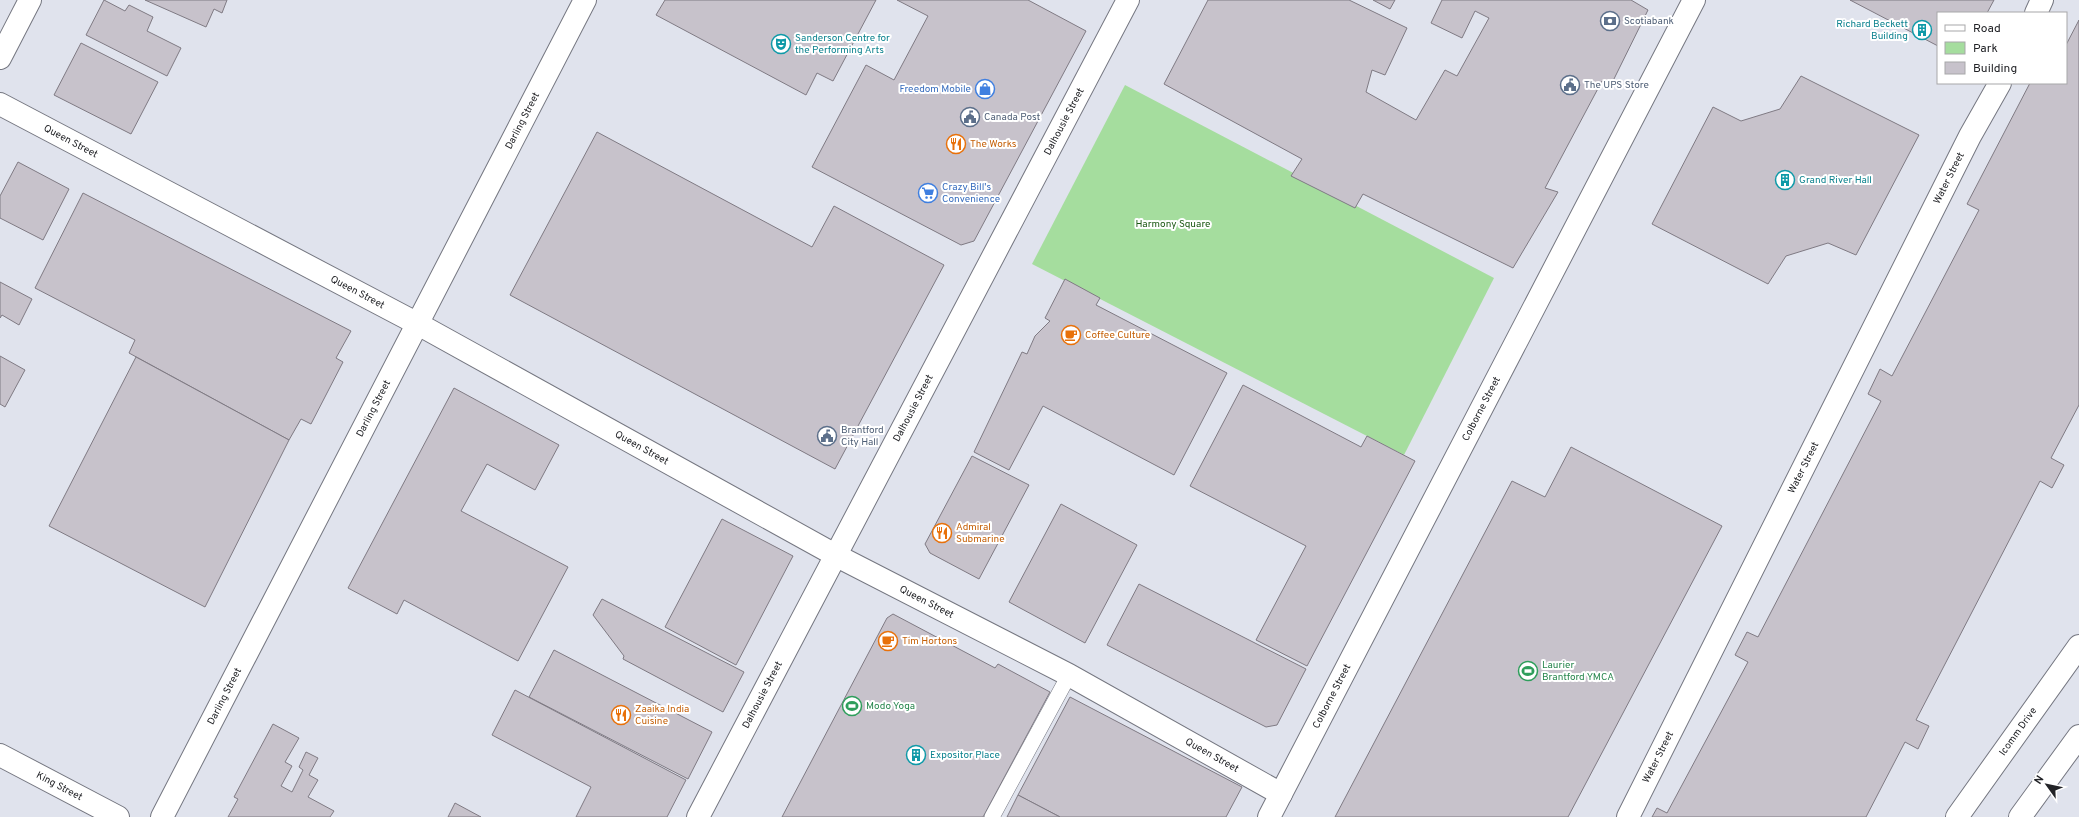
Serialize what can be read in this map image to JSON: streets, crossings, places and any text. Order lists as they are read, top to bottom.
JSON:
{
  "streets": {
    "street": [
      "Darling Street",
      "Dalhousie Street",
      "Queen Street",
      "Water Street",
      "Colborne Street",
      "Icomm Drive",
      "King Street"
    ]
  },
  "crossings": [
    ["Darling Street", "Queen Street"],
    ["Dalhousie Street", "Queen Street"],
    ["Queen Street", "Colborne Street"]
  ],
  "parks": ["Harmony Square"],
  "places": {
    "bank": ["Scotiabank"],
    "building": ["Richard Beckett Building", "Grand River Hall", "Expositor Place"],
    "theatre": ["Sanderson Centre for the Performing Arts"],
    "public building": ["The UPS Store", "Canada Post", "Brantford City Hall"],
    "shop": ["Freedom Mobile"],
    "restaurant": ["The Works", "Admiral Submarine", "Zaaika India Cuisine"],
    "supermarket": ["Crazy Bill's Convenience"],
    "cafe": ["Coffee Culture", "Tim Hortons"],
    "sports": ["Laurier Brantford YMCA", "Modo Yoga"]
  },
  "legend": ["Road", "Park", "Building"],
  "north": "top left"
}
